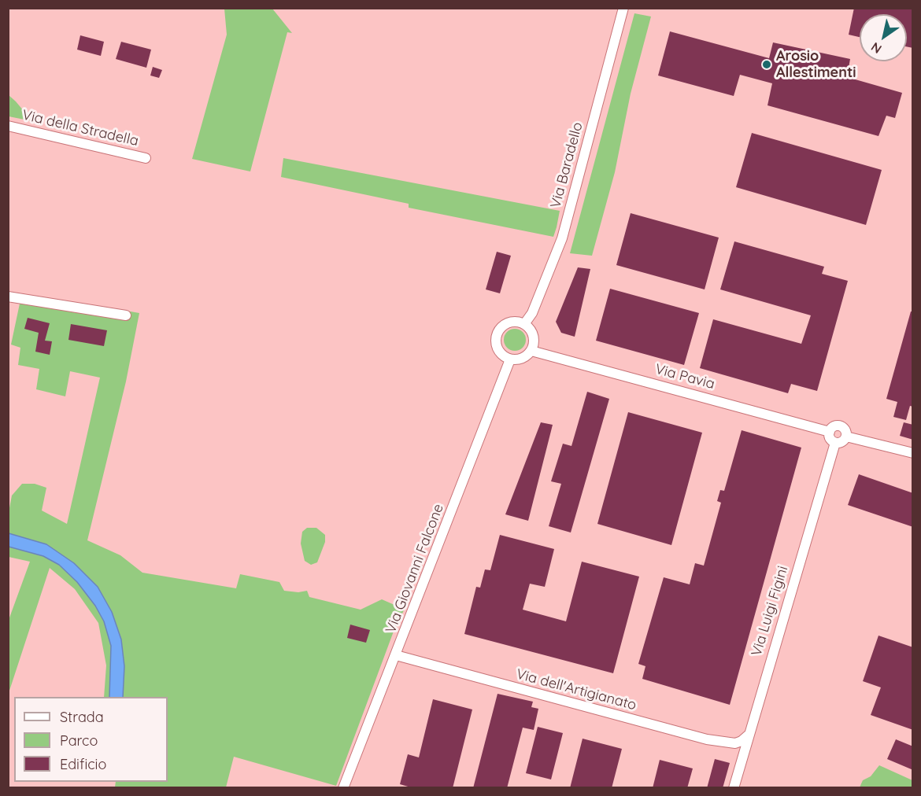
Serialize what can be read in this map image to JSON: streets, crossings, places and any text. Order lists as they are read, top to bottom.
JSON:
{
  "streets": {
    "street": [
      "Via della Stradella",
      "Via Baradello",
      "Via Pavia",
      "Via Giovanni Falcone",
      "Via Luigi Figini",
      "Via dell'Artigianato"
    ]
  },
  "crossings": [
    ["Via Baradello", "Via Pavia"],
    ["Via Baradello", "Via Giovanni Falcone"],
    ["Via Pavia", "Via Giovanni Falcone"],
    ["Via Pavia", "Via Luigi Figini"],
    ["Via Giovanni Falcone", "Via dell'Artigianato"],
    ["Via Luigi Figini", "Via dell'Artigianato"]
  ],
  "places": ["Arosio Allestimenti"],
  "legend": ["Strada", "Parco", "Edificio"],
  "north": "bottom left"
}
